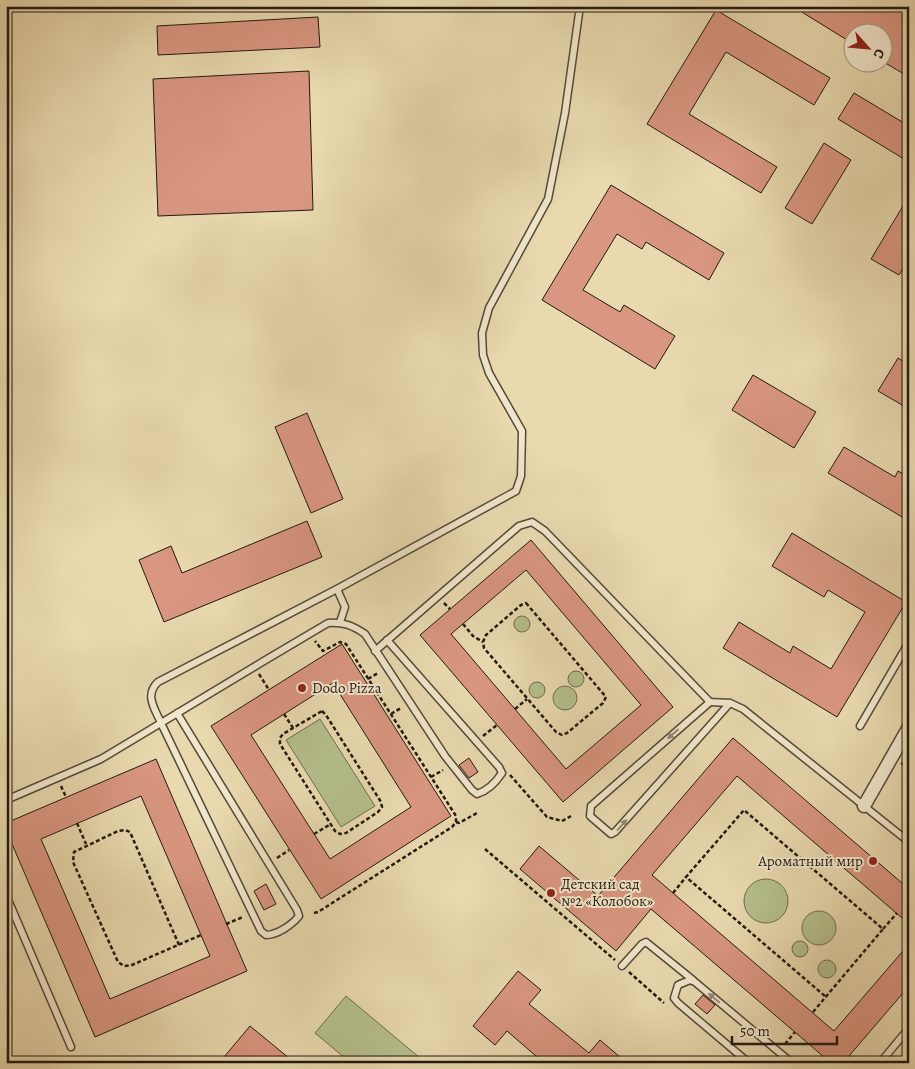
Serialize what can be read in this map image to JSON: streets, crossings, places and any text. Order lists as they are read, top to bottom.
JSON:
{
  "places": ["Dodo Pizza", "Ароматный мир", "Детский сад №2 «Колобок»"],
  "scale_bar": "50 m",
  "north": "bottom right"
}
